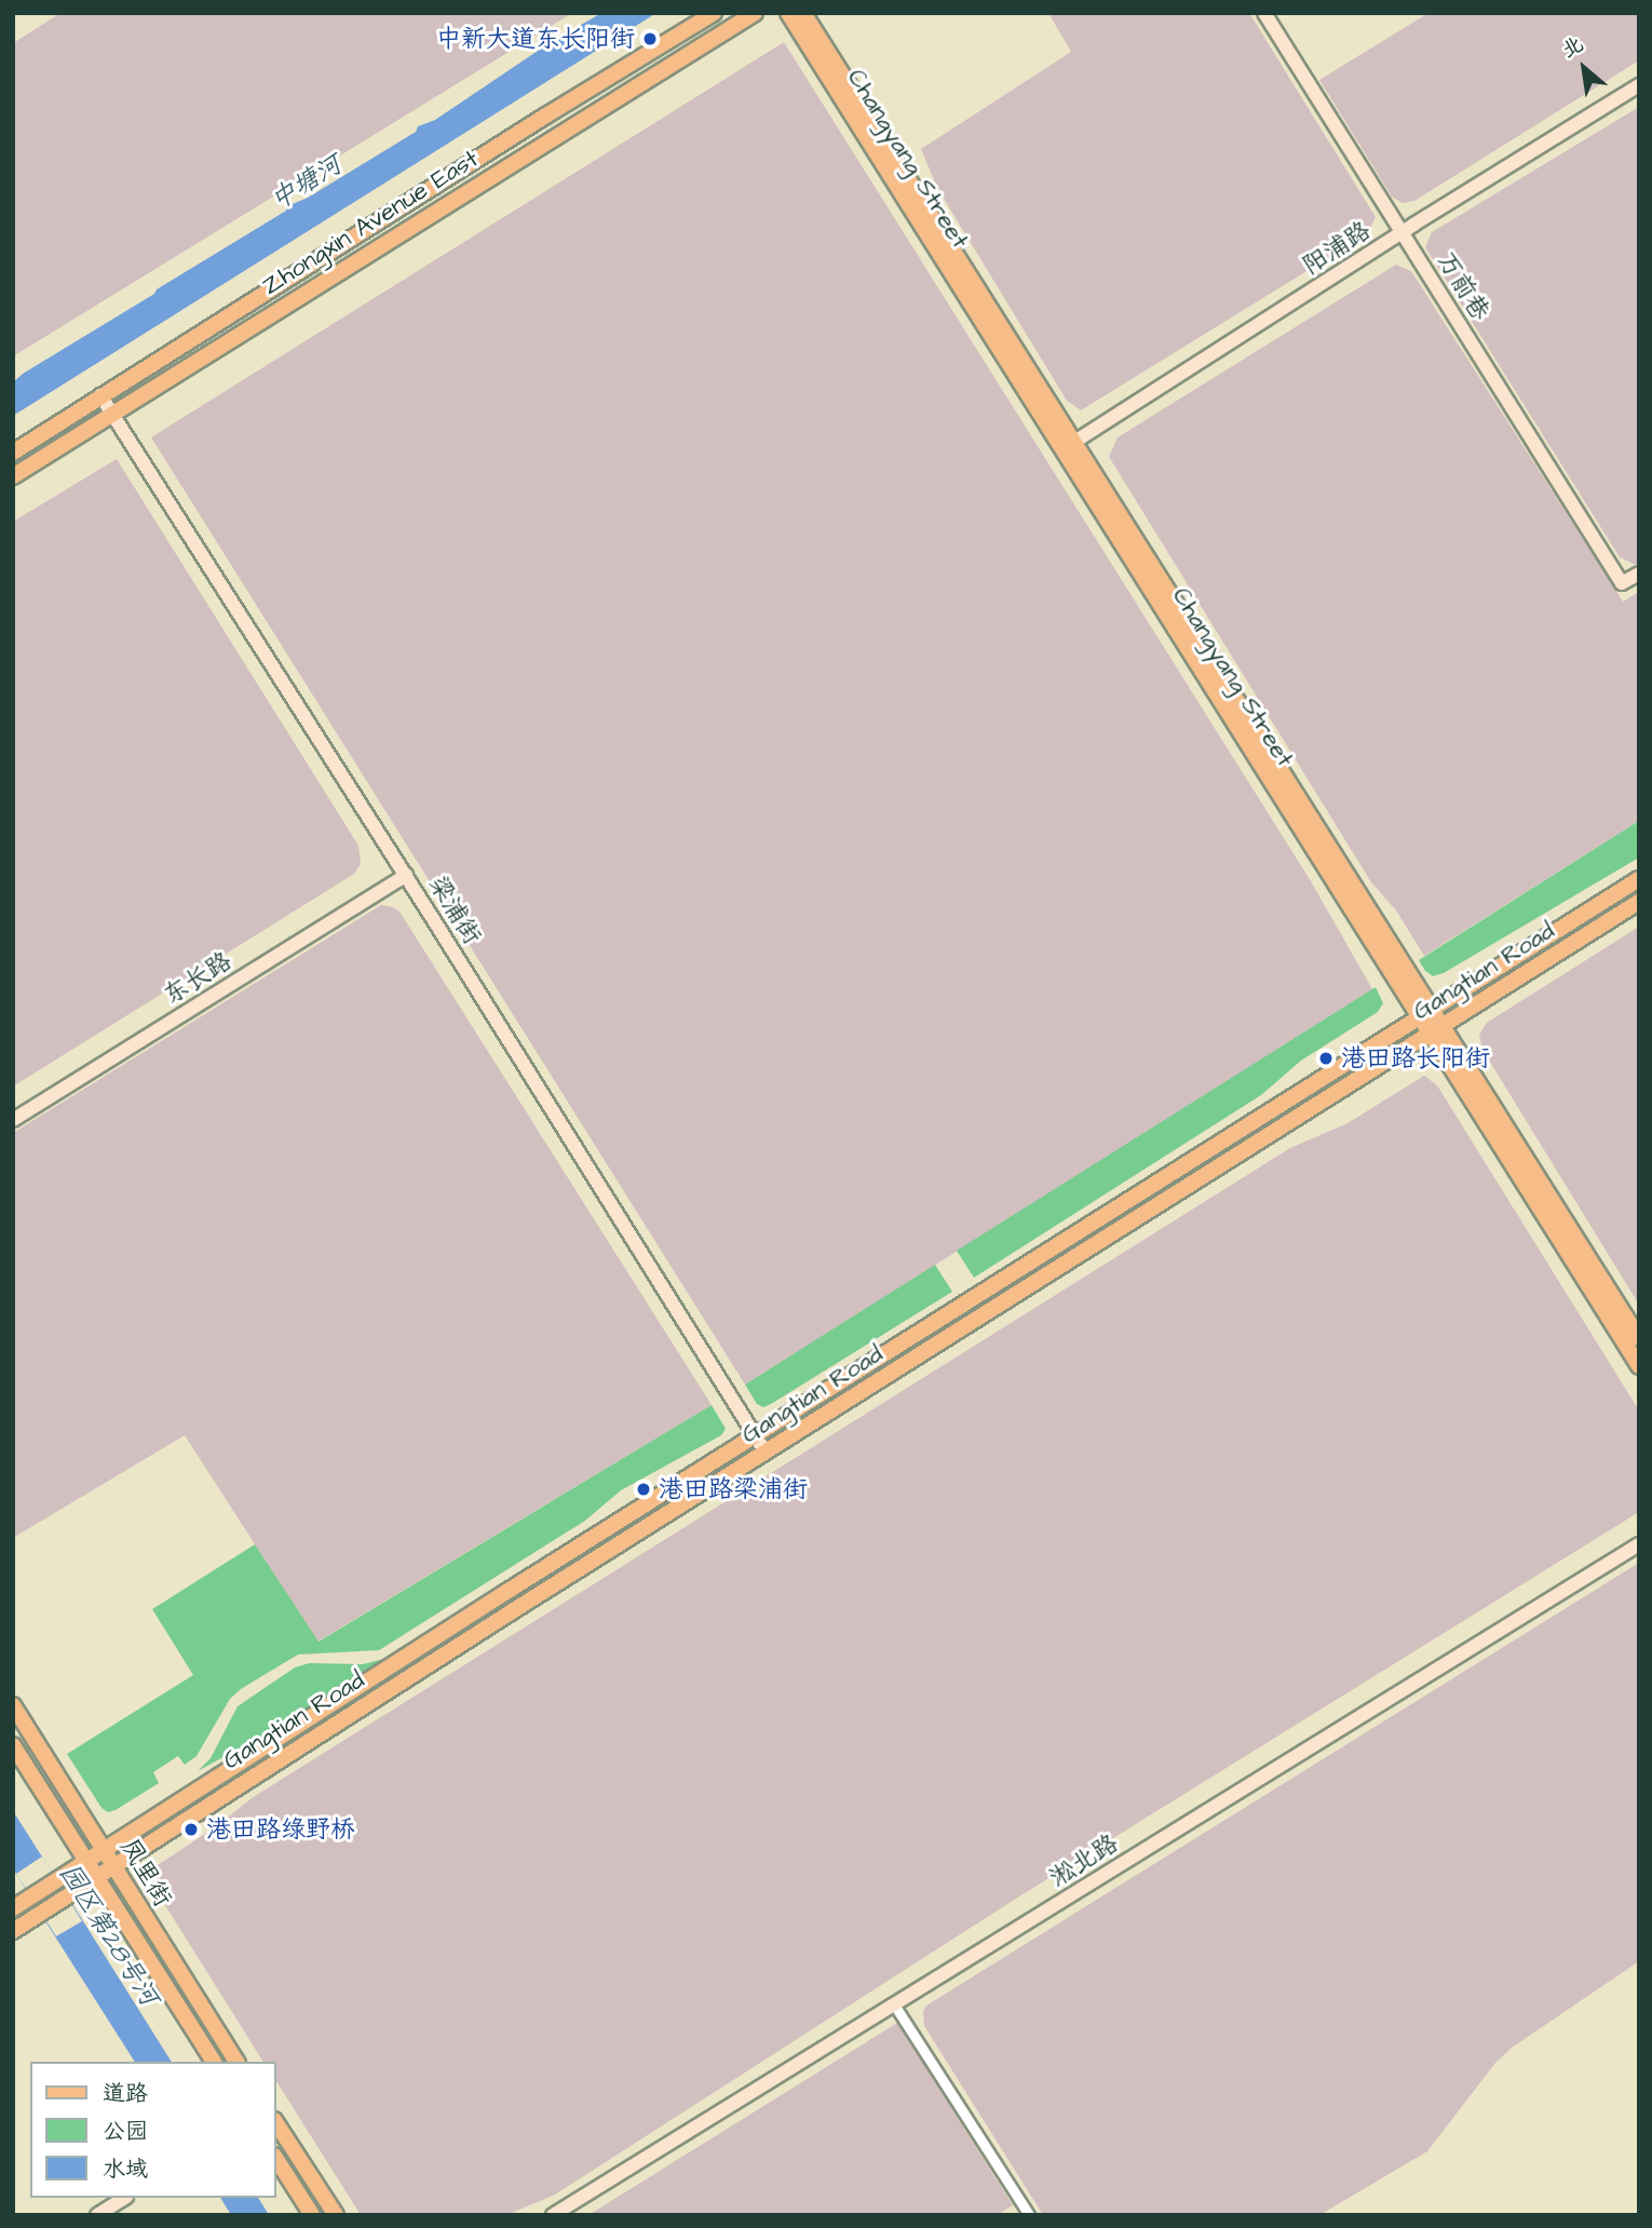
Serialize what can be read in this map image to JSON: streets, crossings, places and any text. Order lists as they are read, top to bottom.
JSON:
{
  "streets": {
    "main road": [
      "Changyang Street",
      "Zhongxin Avenue East",
      "Gangtian Road",
      "凤里街"
    ],
    "street": [
      "阳浦路",
      "万前巷",
      "梁浦街",
      "东长路",
      "淞北路"
    ]
  },
  "crossings": [
    ["Changyang Street", "阳浦路"],
    ["Changyang Street", "Gangtian Road"],
    ["Zhongxin Avenue East", "梁浦街"],
    ["阳浦路", "万前巷"],
    ["梁浦街", "Gangtian Road"],
    ["梁浦街", "东长路"],
    ["Gangtian Road", "凤里街"]
  ],
  "water": ["中塘河", "园区第28号河"],
  "places": [
    "中新大道东长阳街",
    "港田路长阳街",
    "港田路梁浦街",
    "港田路绿野桥"
  ],
  "legend": ["道路", "公园", "水域"],
  "north": "top left"
}
